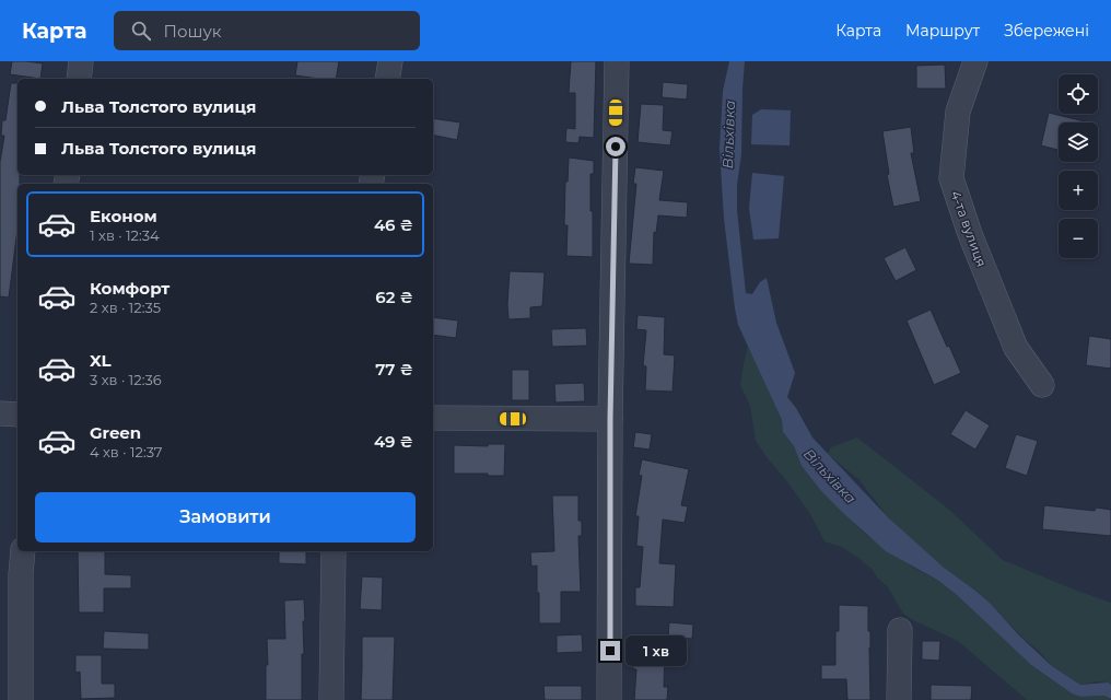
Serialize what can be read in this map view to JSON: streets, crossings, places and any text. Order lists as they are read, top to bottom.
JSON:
{
  "streets": {
    "street": ["4-та вулиця"]
  },
  "water": ["Вільхівка"],
  "page": {
    "header": "Карта",
    "search": "Пошук",
    "nav": ["Карта", "Маршрут", "Збережені"],
    "map_buttons": ["+", "−"],
    "banner": ["Льва Толстого вулиця", "Льва Толстого вулиця"],
    "list": [
      {
        "name": "Економ",
        "note": "1 хв · 12:34",
        "value": "46 ₴"
      },
      {
        "name": "Комфорт",
        "note": "2 хв · 12:35",
        "value": "62 ₴"
      },
      {
        "name": "XL",
        "note": "3 хв · 12:36",
        "value": "77 ₴"
      },
      {
        "name": "Green",
        "note": "4 хв · 12:37",
        "value": "49 ₴"
      }
    ],
    "buttons": "Замовити",
    "bubble": "1 хв"
  }
}
